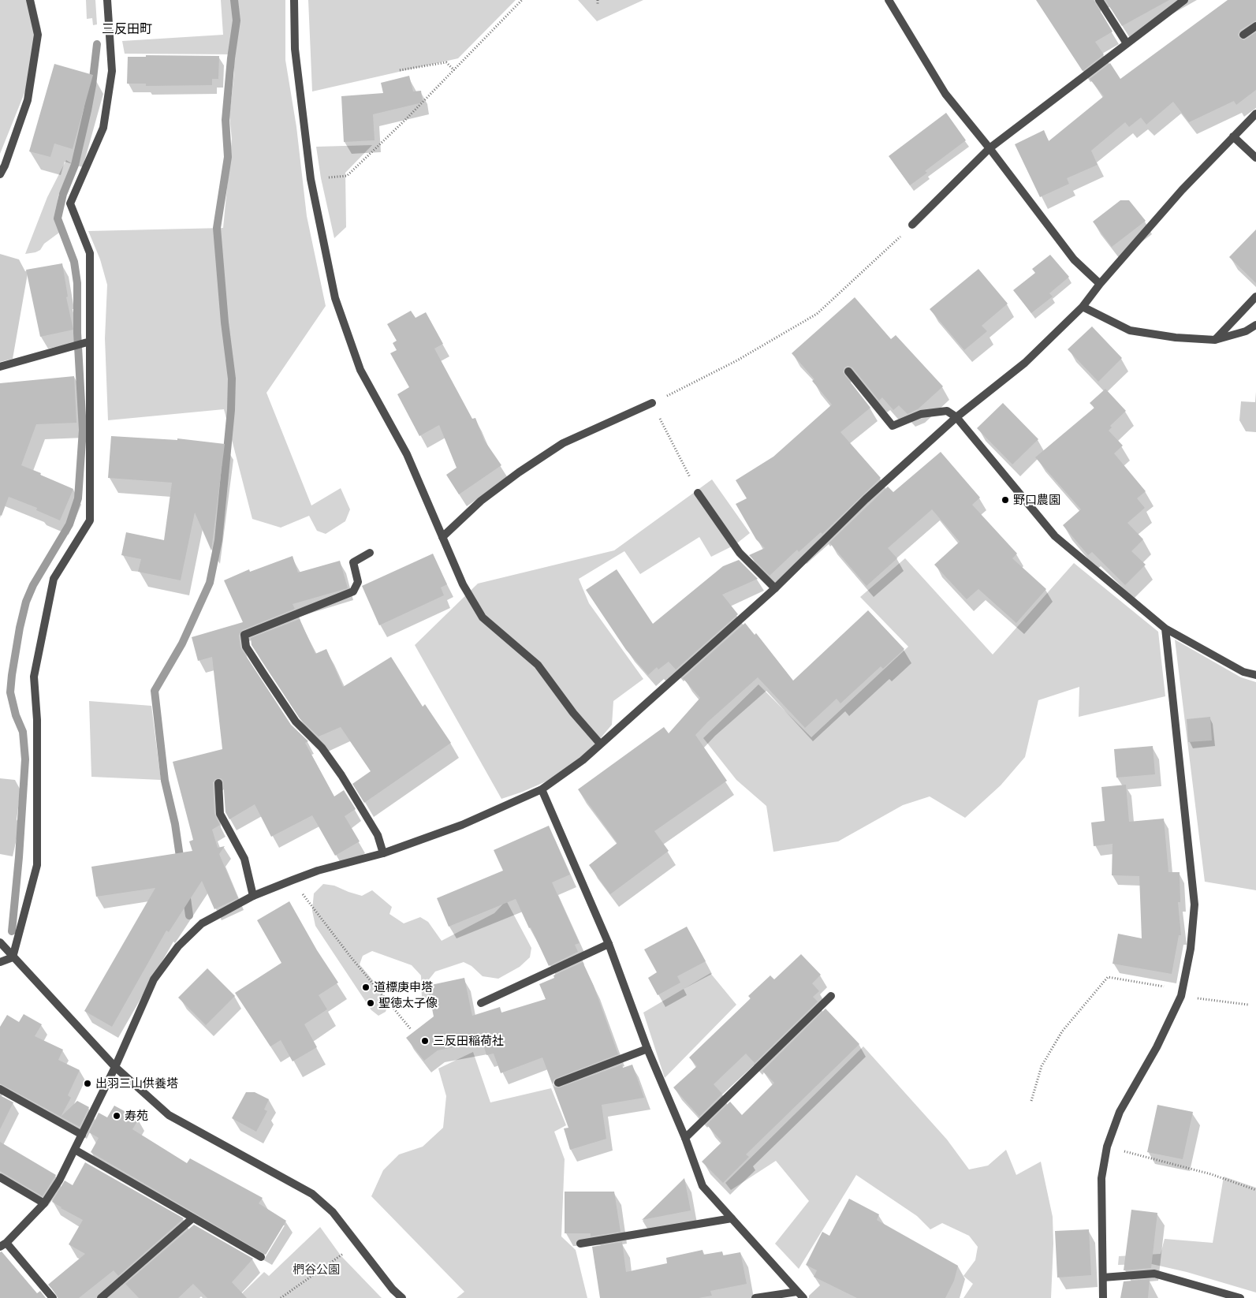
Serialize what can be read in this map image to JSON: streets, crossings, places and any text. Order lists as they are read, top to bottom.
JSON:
{
  "districts": ["三反田町"],
  "parks": ["椚谷公園"],
  "places": [
    "野口農園",
    "道標庚申塔",
    "聖徳太子像",
    "三反田稲荷社",
    "出羽三山供養塔",
    "寿苑"
  ]
}
